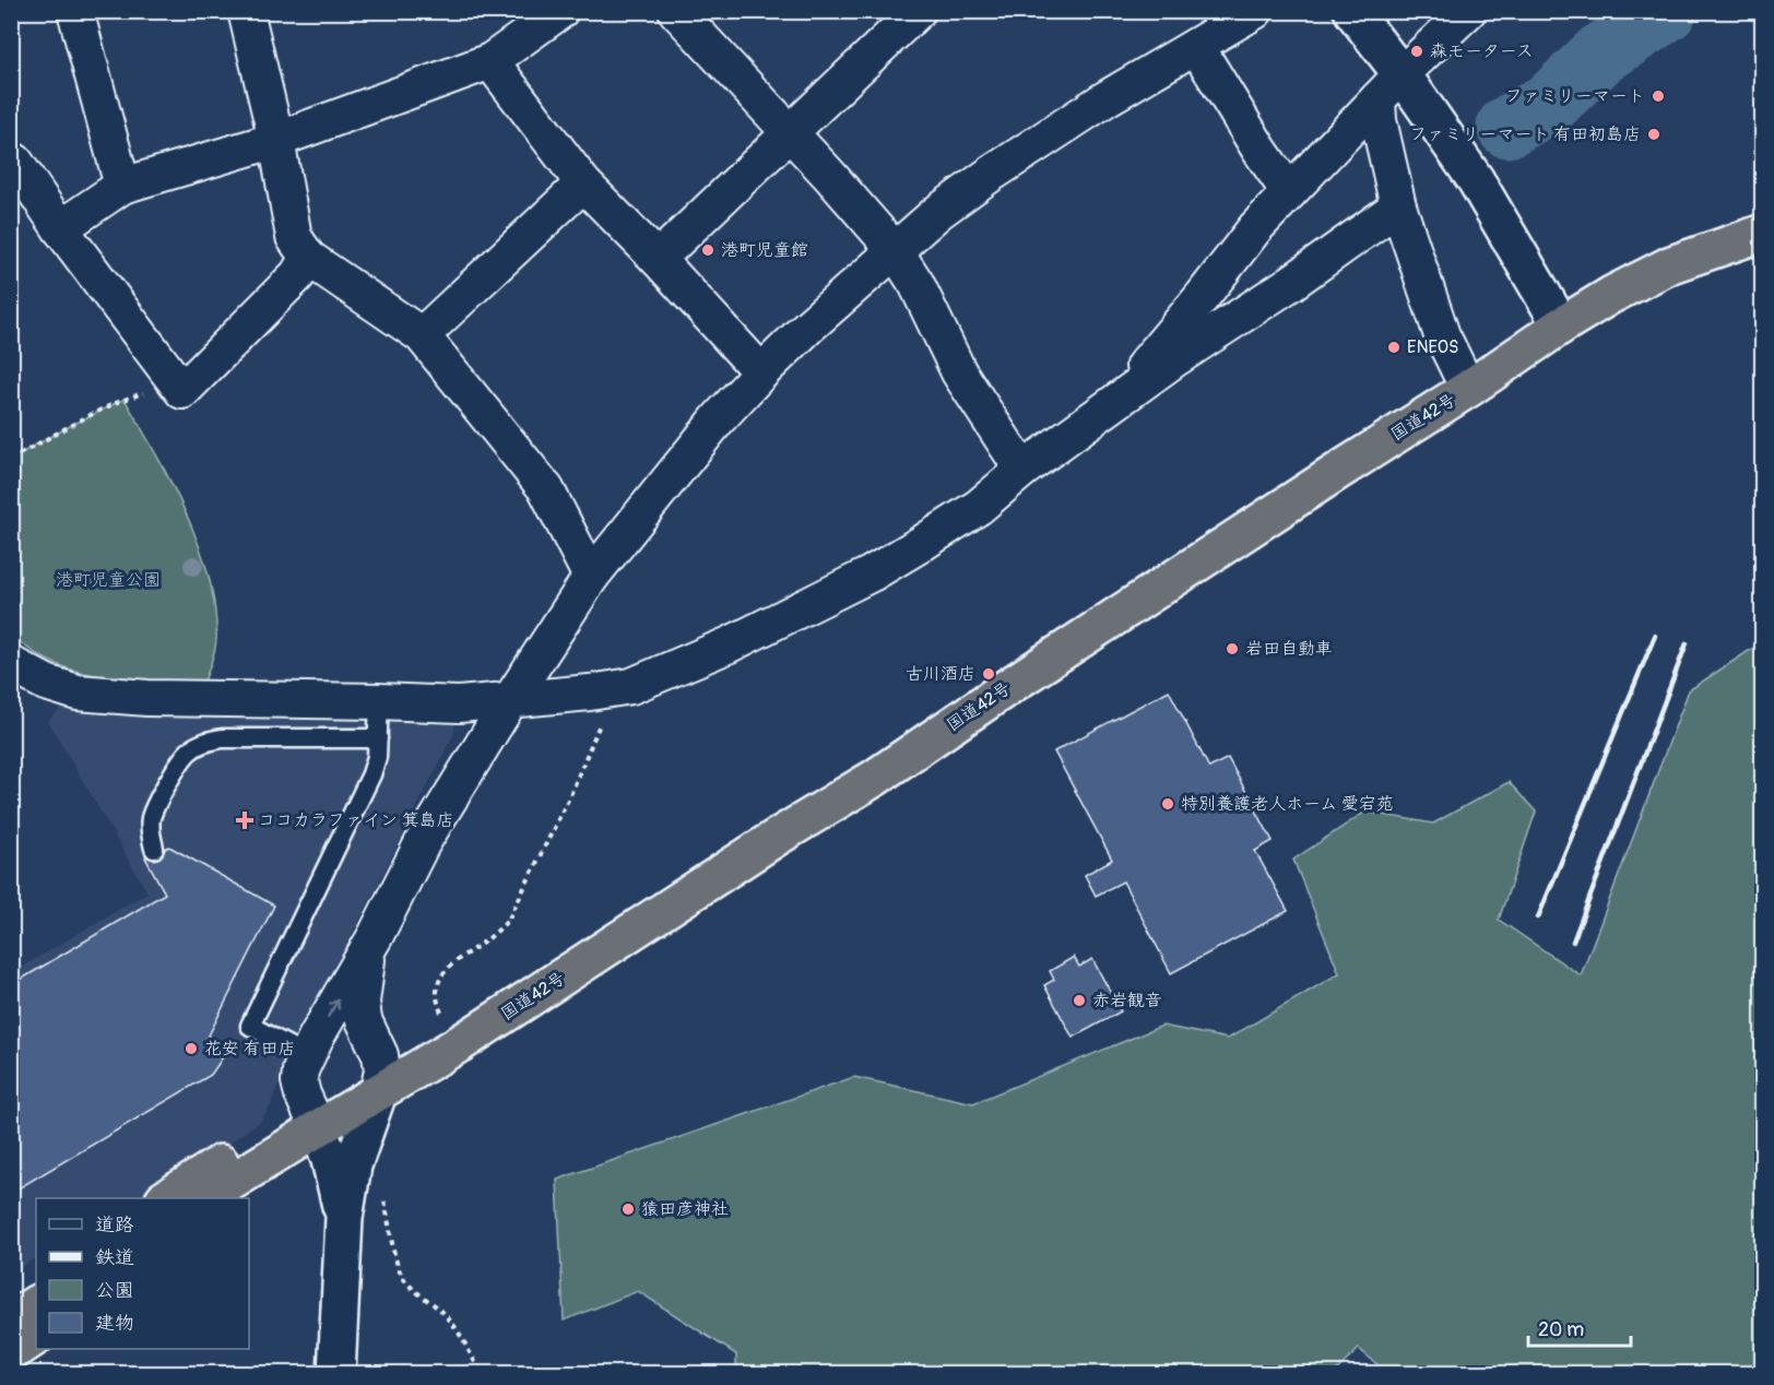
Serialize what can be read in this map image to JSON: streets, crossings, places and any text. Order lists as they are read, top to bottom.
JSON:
{
  "streets": {
    "highway": ["国道42号"]
  },
  "parks": ["港町児童公園"],
  "places": {
    "other": [
      "森モータース",
      "ファミリーマート",
      "ファミリーマート 有田初島店",
      "港町児童館",
      "ENEOS",
      "岩田自動車",
      "古川酒店",
      "特別養護老人ホーム 愛宕苑",
      "赤岩観音",
      "花安 有田店",
      "猿田彦神社"
    ],
    "health": ["ココカラファイン 箕島店"]
  },
  "legend": [
    "道路",
    "鉄道",
    "公園",
    "建物"
  ],
  "scale_bar": "20 m"
}
